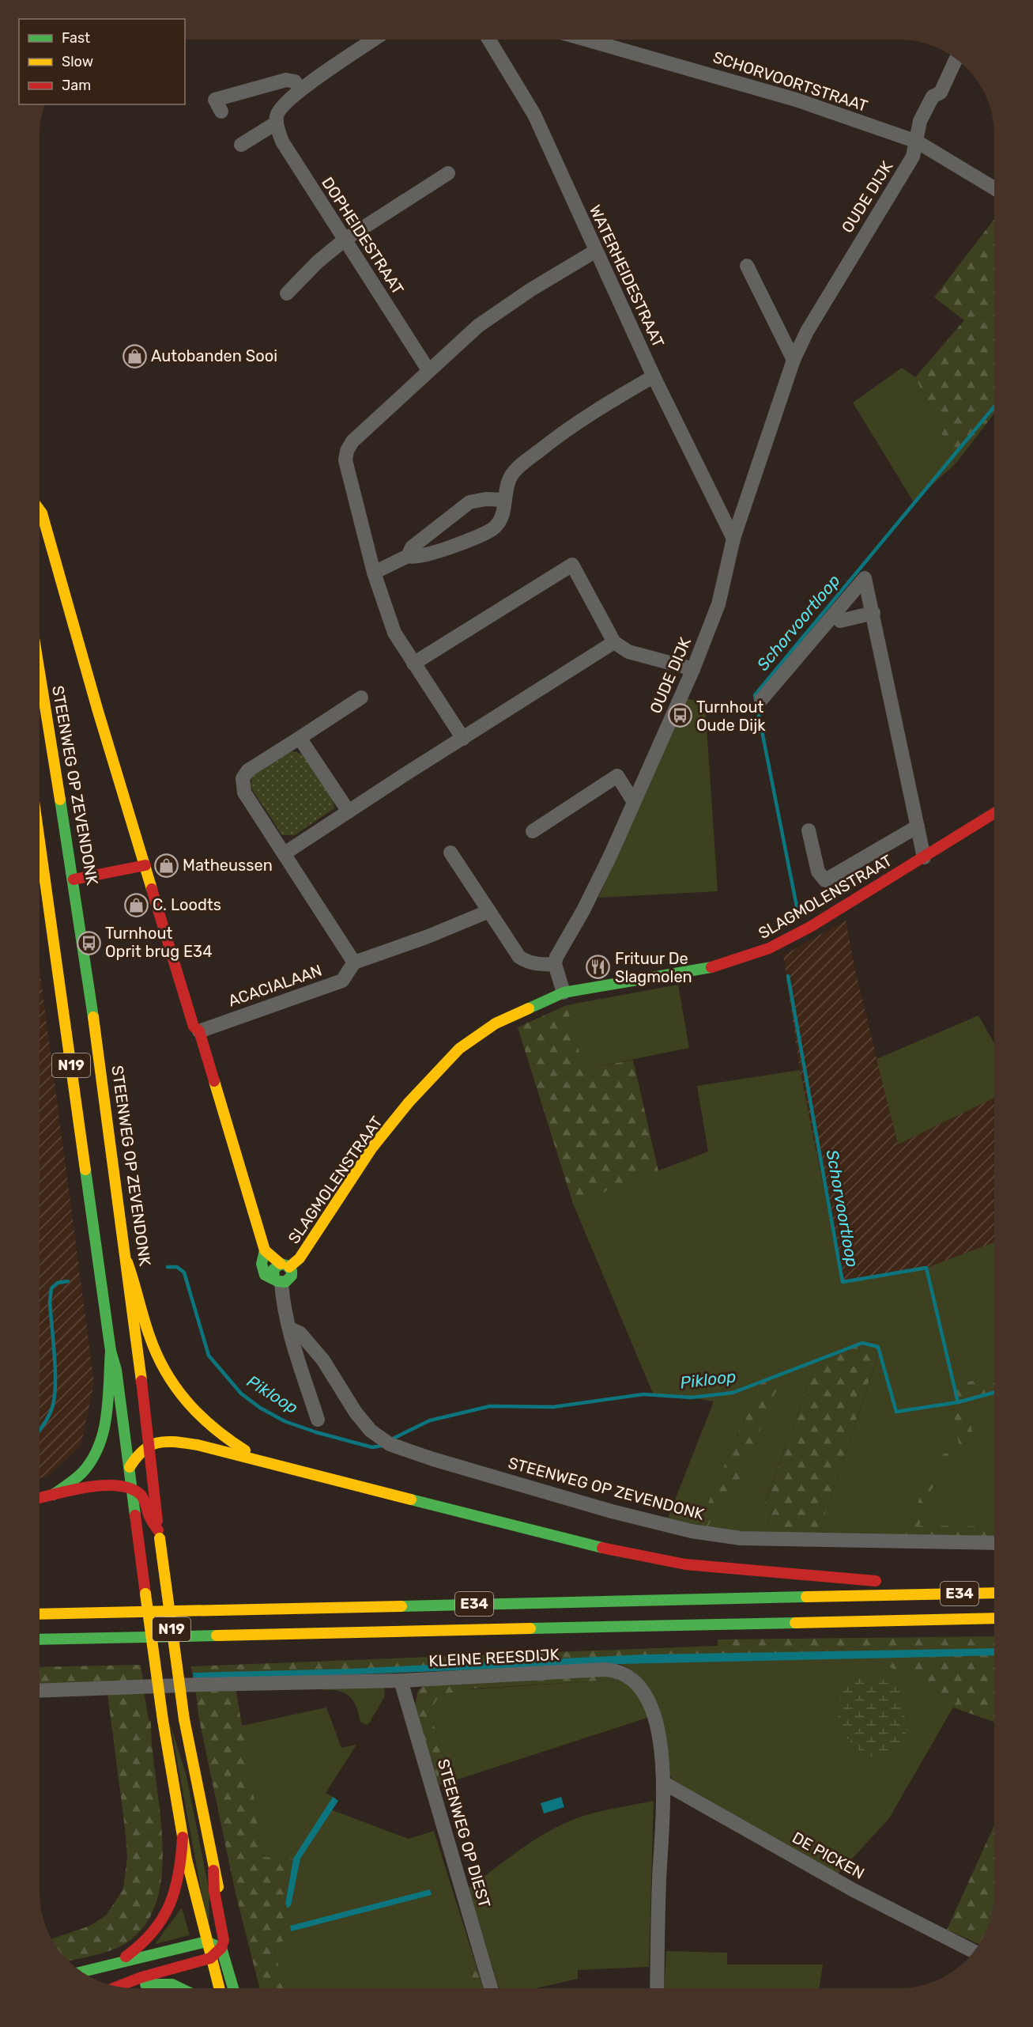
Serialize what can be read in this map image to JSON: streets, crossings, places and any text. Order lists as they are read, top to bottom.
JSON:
{
  "streets": {
    "main road": [
      "STEENWEG OP ZEVENDONK",
      "SLAGMOLENSTRAAT",
      "N19",
      "E34"
    ],
    "street": [
      "SCHORVOORTSTRAAT",
      "OUDE DIJK",
      "DOPHEIDESTRAAT",
      "WATERHEIDESTRAAT",
      "ACACIALAAN",
      "KLEINE REESDIJK",
      "STEENWEG OP DIEST",
      "DE PICKEN"
    ]
  },
  "crossings": [
    ["SCHORVOORTSTRAAT", "OUDE DIJK"],
    ["OUDE DIJK", "WATERHEIDESTRAAT"],
    ["STEENWEG OP ZEVENDONK", "ACACIALAAN"],
    ["STEENWEG OP ZEVENDONK", "N19"],
    ["KLEINE REESDIJK", "STEENWEG OP DIEST"],
    ["KLEINE REESDIJK", "DE PICKEN"]
  ],
  "water": ["Schorvoortloop", "Pikloop"],
  "places": {
    "shop": ["Autobanden Sooi", "Matheussen", "C. Loodts"],
    "bus stop": ["Turnhout Oude Dijk", "Turnhout Oprit brug E34"],
    "restaurant": ["Frituur De Slagmolen"]
  },
  "legend": ["Fast", "Slow", "Jam"]
}
